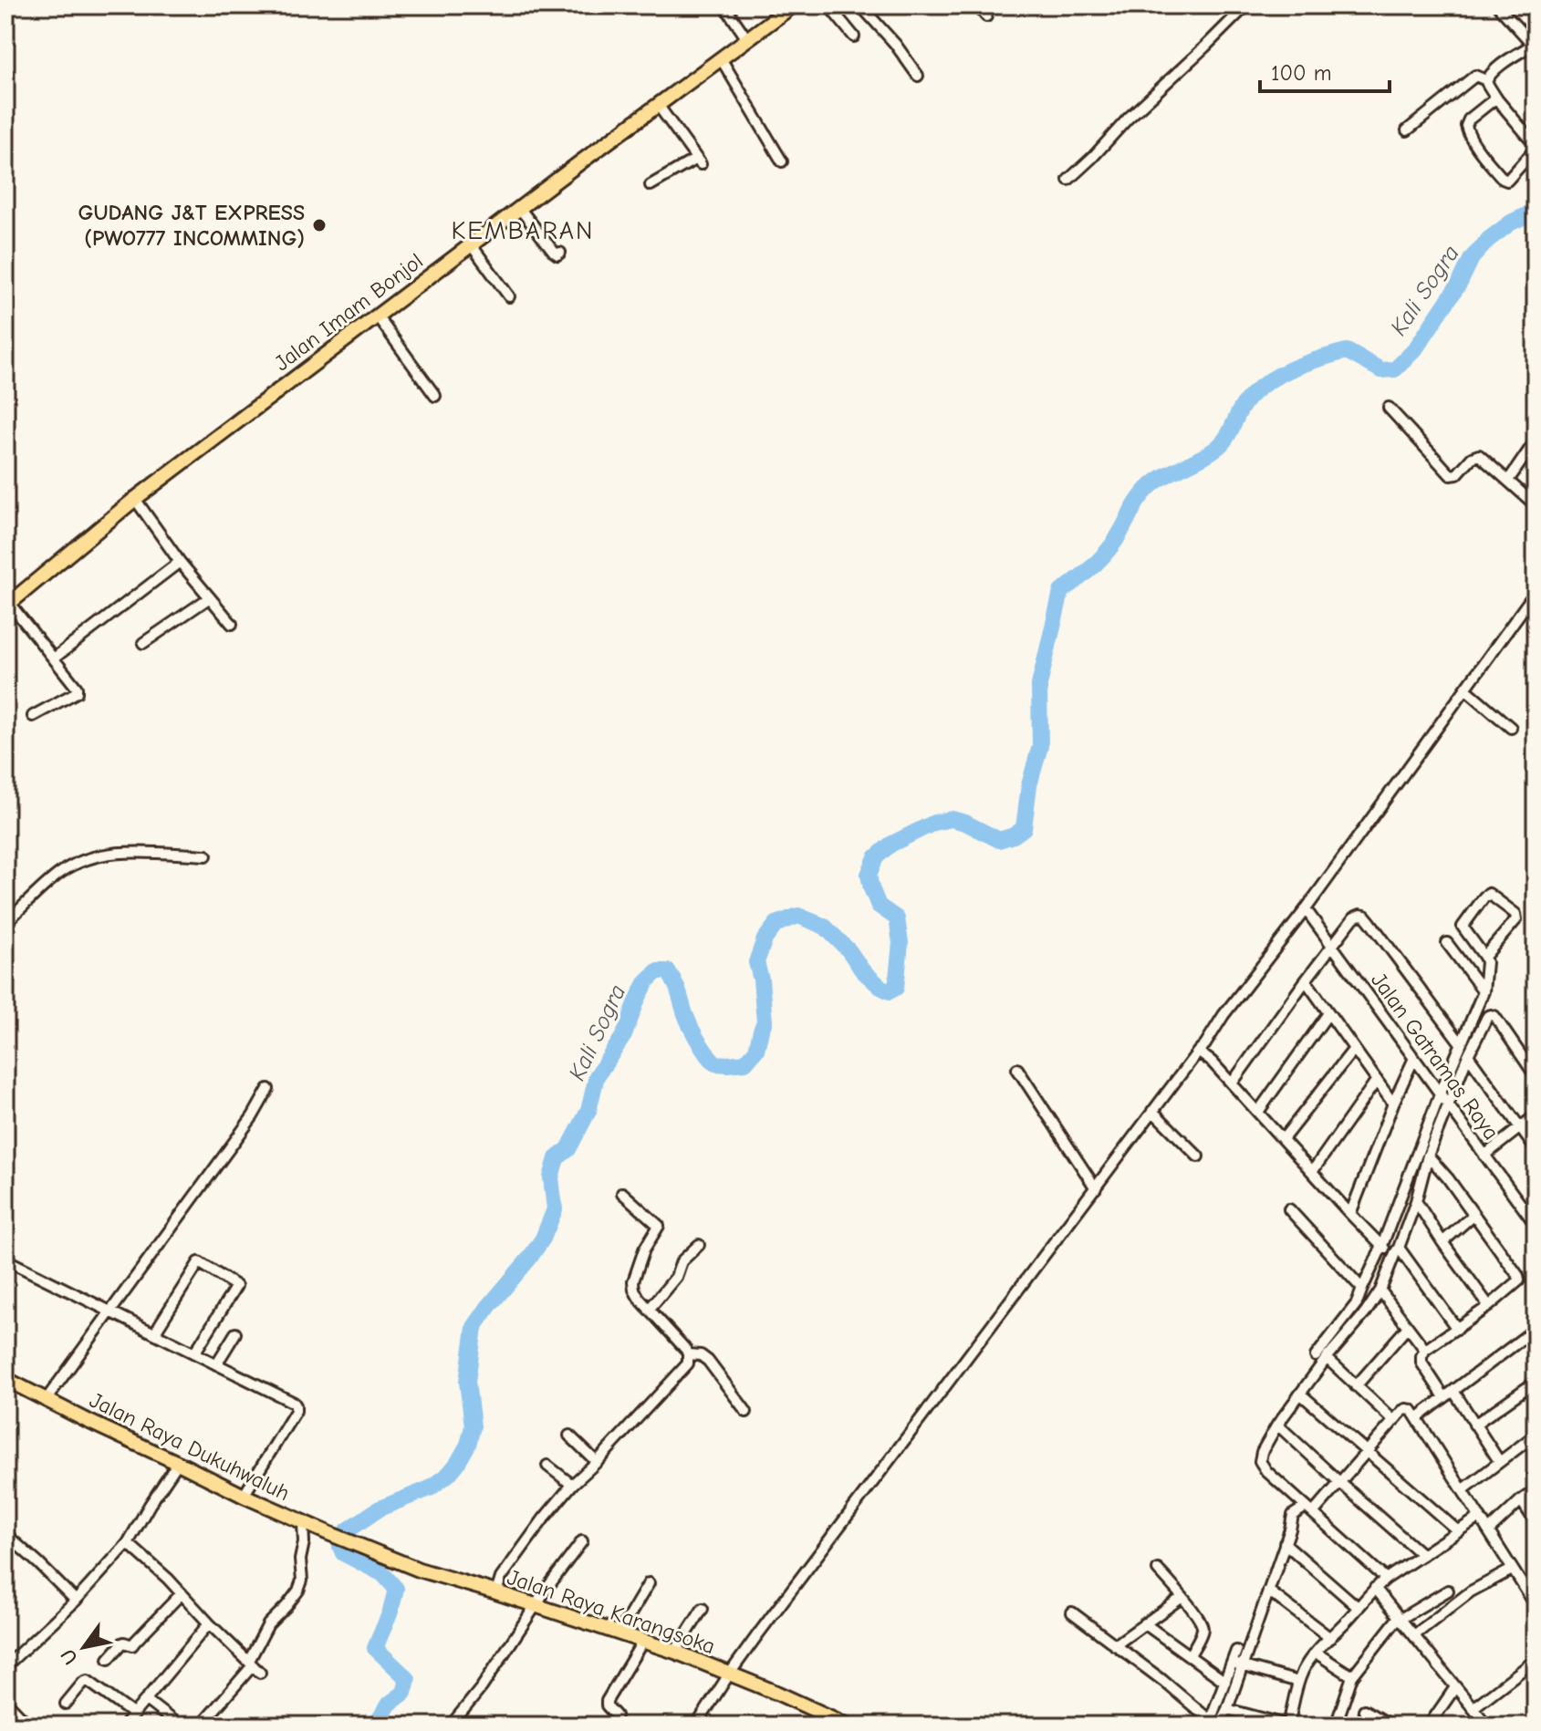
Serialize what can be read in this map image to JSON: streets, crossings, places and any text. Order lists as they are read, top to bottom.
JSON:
{
  "streets": {
    "main road": ["Jalan Imam Bonjol", "Jalan Raya Dukuhwaluh", "Jalan Raya Karangsoka"],
    "street": ["Jalan Gatramas Raya"]
  },
  "crossings": [
    ["Jalan Raya Dukuhwaluh", "Jalan Raya Karangsoka"]
  ],
  "districts": ["KEMBARAN"],
  "water": ["Kali Sogra"],
  "places": ["GUDANG J&T EXPRESS (PWO777 INCOMMING)"],
  "scale_bar": "100 m",
  "north": "bottom left"
}
